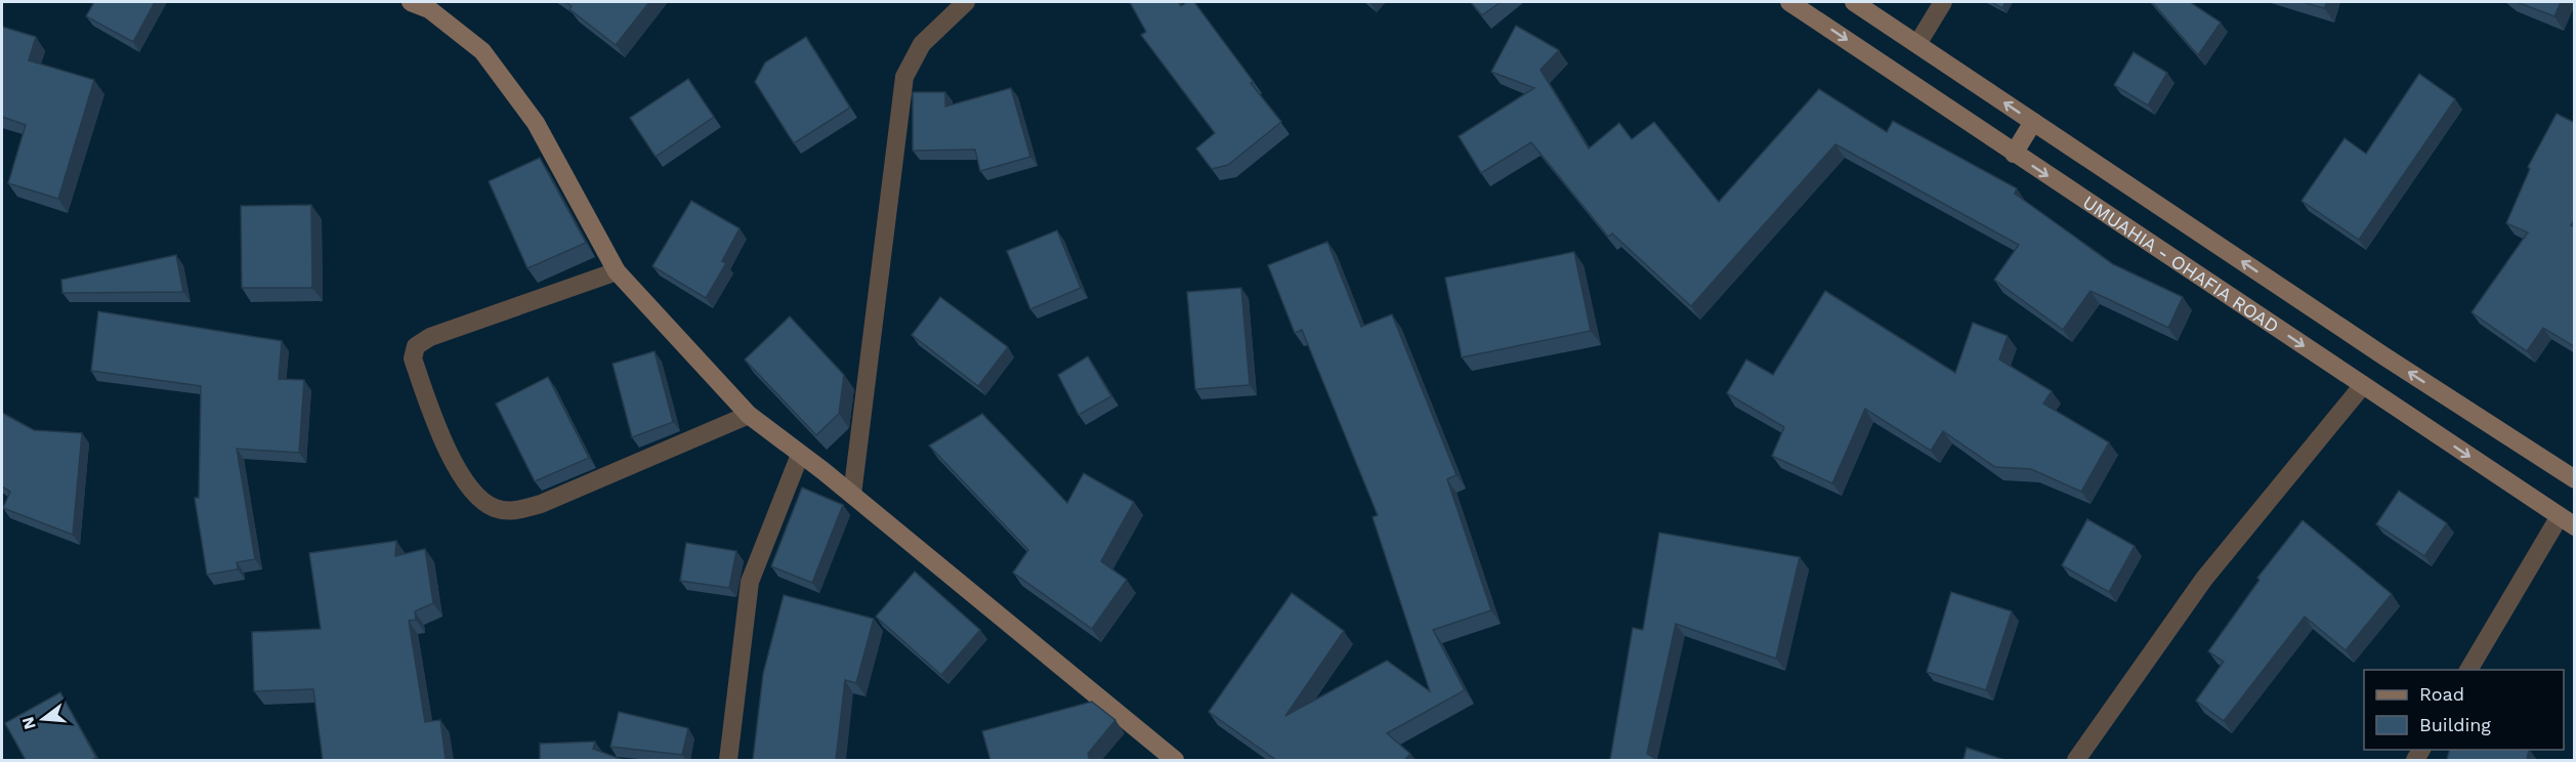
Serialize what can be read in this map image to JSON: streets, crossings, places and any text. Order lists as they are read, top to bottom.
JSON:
{
  "streets": {
    "main road": ["UMUAHIA - OHAFIA ROAD"]
  },
  "legend": ["Road", "Building"],
  "north": "left"
}
